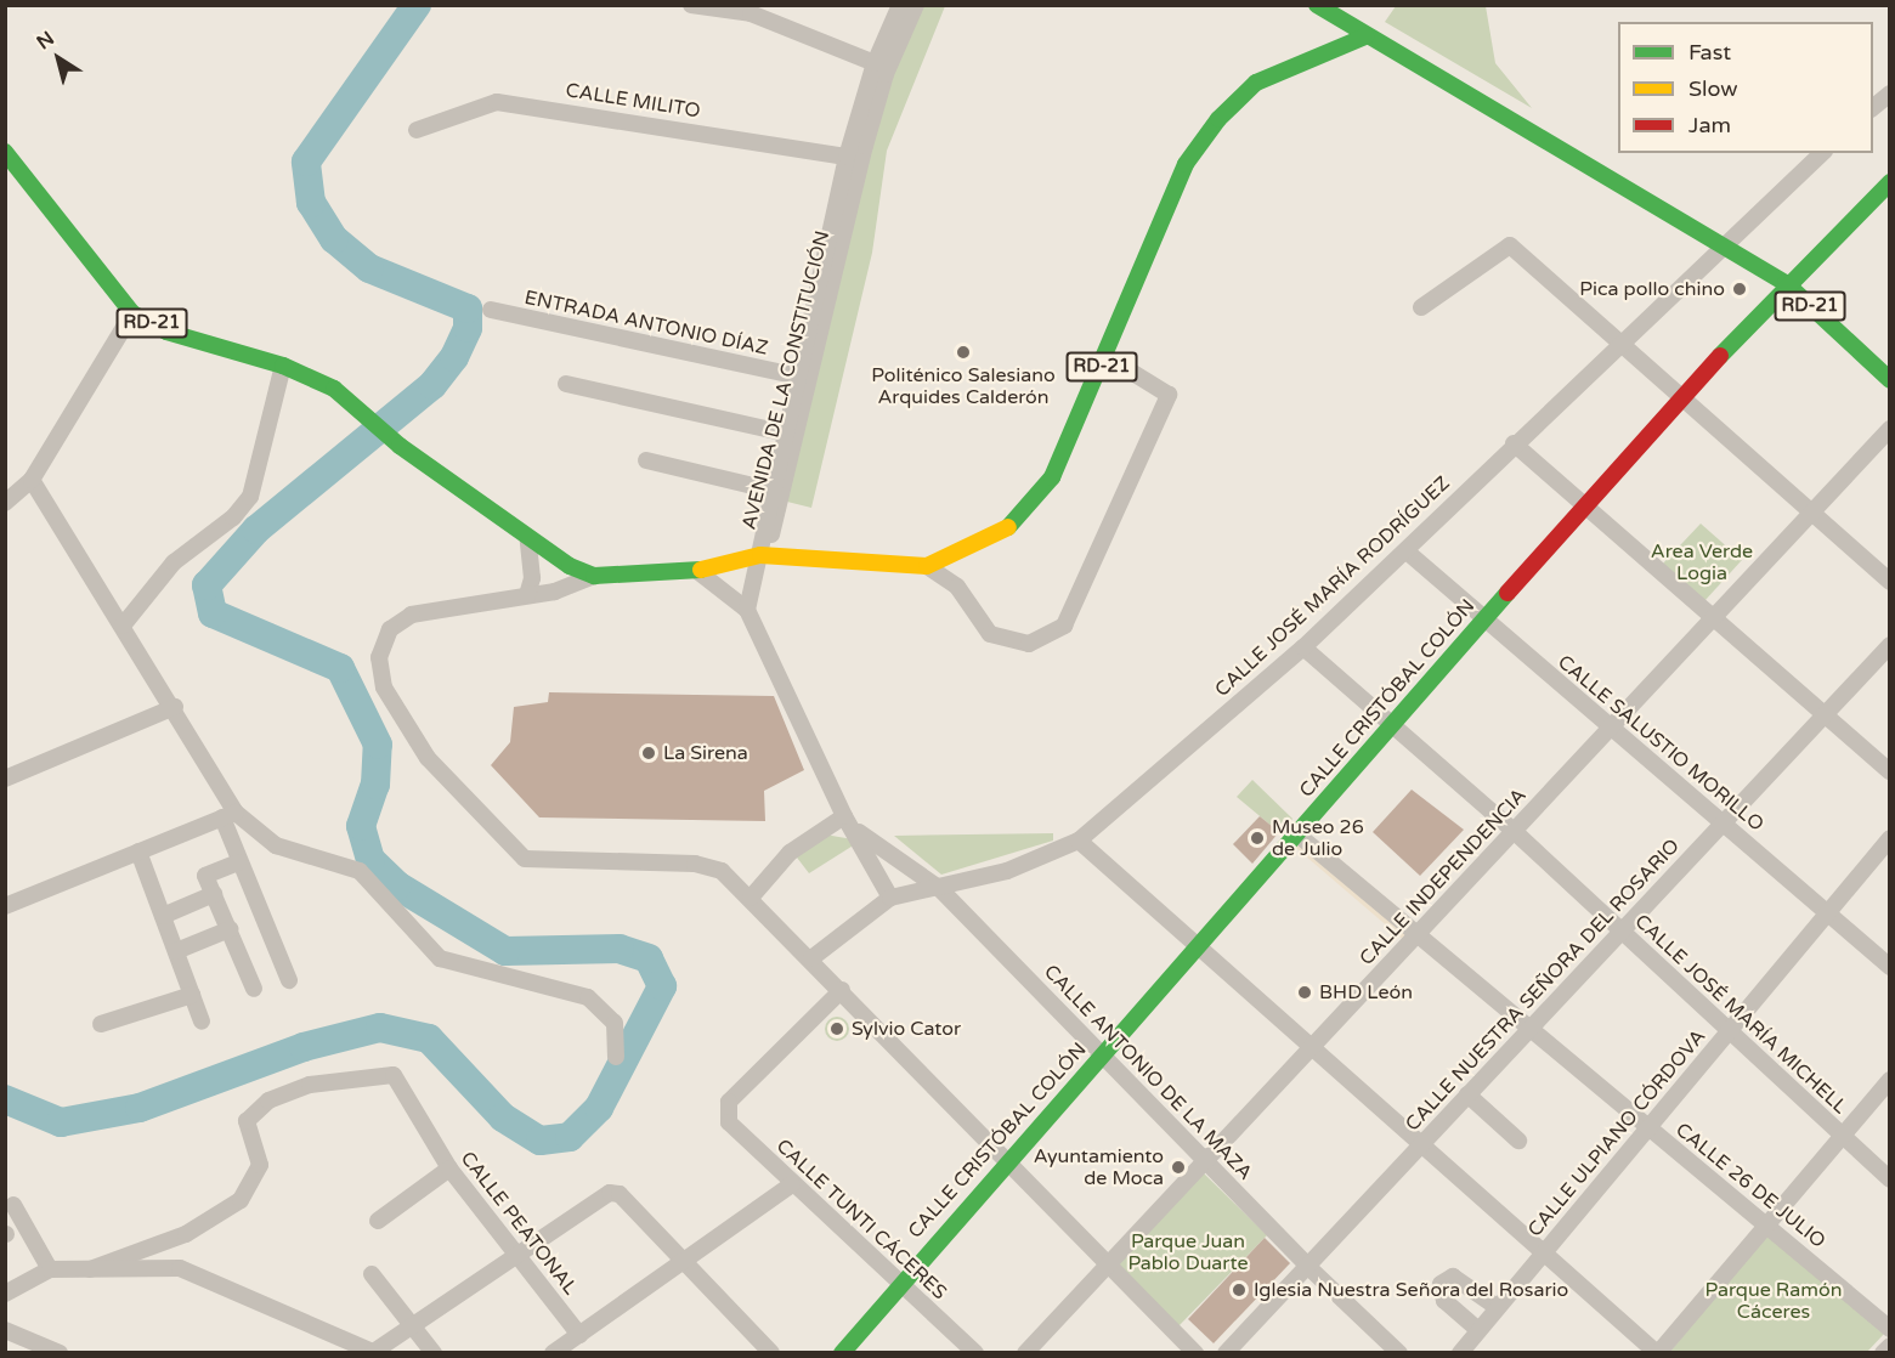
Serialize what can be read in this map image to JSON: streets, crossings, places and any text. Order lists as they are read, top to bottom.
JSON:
{
  "streets": {
    "main road": ["RD-21", "CALLE CRISTÓBAL COLÓN"],
    "street": [
      "CALLE MILITO",
      "ENTRADA ANTONIO DÍAZ",
      "AVENIDA DE LA CONSTITUCIÓN",
      "CALLE JOSÉ MARÍA RODRÍGUEZ",
      "CALLE SALUSTIO MORILLO",
      "CALLE INDEPENDENCIA",
      "CALLE NUESTRA SEÑORA DEL ROSARIO",
      "CALLE JOSÉ MARÍA MICHELL",
      "CALLE ANTONIO DE LA MAZA",
      "CALLE ULPIANO CÓRDOVA",
      "CALLE 26 DE JULIO",
      "CALLE TUNTI CÁCERES",
      "CALLE PEATONAL"
    ]
  },
  "crossings": [
    ["CALLE MILITO", "AVENIDA DE LA CONSTITUCIÓN"],
    ["RD-21", "AVENIDA DE LA CONSTITUCIÓN"],
    ["RD-21", "CALLE JOSÉ MARÍA RODRÍGUEZ"],
    ["RD-21", "CALLE CRISTÓBAL COLÓN"],
    ["ENTRADA ANTONIO DÍAZ", "AVENIDA DE LA CONSTITUCIÓN"],
    ["CALLE JOSÉ MARÍA RODRÍGUEZ", "CALLE SALUSTIO MORILLO"],
    ["CALLE JOSÉ MARÍA RODRÍGUEZ", "CALLE JOSÉ MARÍA MICHELL"],
    ["CALLE JOSÉ MARÍA RODRÍGUEZ", "CALLE ANTONIO DE LA MAZA"],
    ["CALLE CRISTÓBAL COLÓN", "CALLE SALUSTIO MORILLO"],
    ["CALLE CRISTÓBAL COLÓN", "CALLE JOSÉ MARÍA MICHELL"],
    ["CALLE CRISTÓBAL COLÓN", "CALLE ANTONIO DE LA MAZA"],
    ["CALLE CRISTÓBAL COLÓN", "CALLE 26 DE JULIO"],
    ["CALLE CRISTÓBAL COLÓN", "CALLE TUNTI CÁCERES"],
    ["CALLE SALUSTIO MORILLO", "CALLE INDEPENDENCIA"],
    ["CALLE SALUSTIO MORILLO", "CALLE NUESTRA SEÑORA DEL ROSARIO"],
    ["CALLE SALUSTIO MORILLO", "CALLE ULPIANO CÓRDOVA"],
    ["CALLE INDEPENDENCIA", "CALLE JOSÉ MARÍA MICHELL"],
    ["CALLE INDEPENDENCIA", "CALLE ANTONIO DE LA MAZA"],
    ["CALLE INDEPENDENCIA", "CALLE 26 DE JULIO"],
    ["CALLE NUESTRA SEÑORA DEL ROSARIO", "CALLE JOSÉ MARÍA MICHELL"],
    ["CALLE NUESTRA SEÑORA DEL ROSARIO", "CALLE ANTONIO DE LA MAZA"],
    ["CALLE NUESTRA SEÑORA DEL ROSARIO", "CALLE 26 DE JULIO"],
    ["CALLE JOSÉ MARÍA MICHELL", "CALLE ULPIANO CÓRDOVA"],
    ["CALLE ULPIANO CÓRDOVA", "CALLE 26 DE JULIO"]
  ],
  "parks": ["Area Verde Logia", "Parque Juan Pablo Duarte", "Parque Ramón Cáceres"],
  "places": [
    "Pica pollo chino",
    "Politénico Salesiano Arquides Calderón",
    "La Sirena",
    "Museo 26 de Julio",
    "BHD León",
    "Sylvio Cator",
    "Ayuntamiento de Moca",
    "Iglesia Nuestra Señora del Rosario"
  ],
  "legend": ["Fast", "Slow", "Jam"],
  "north": "top left"
}
